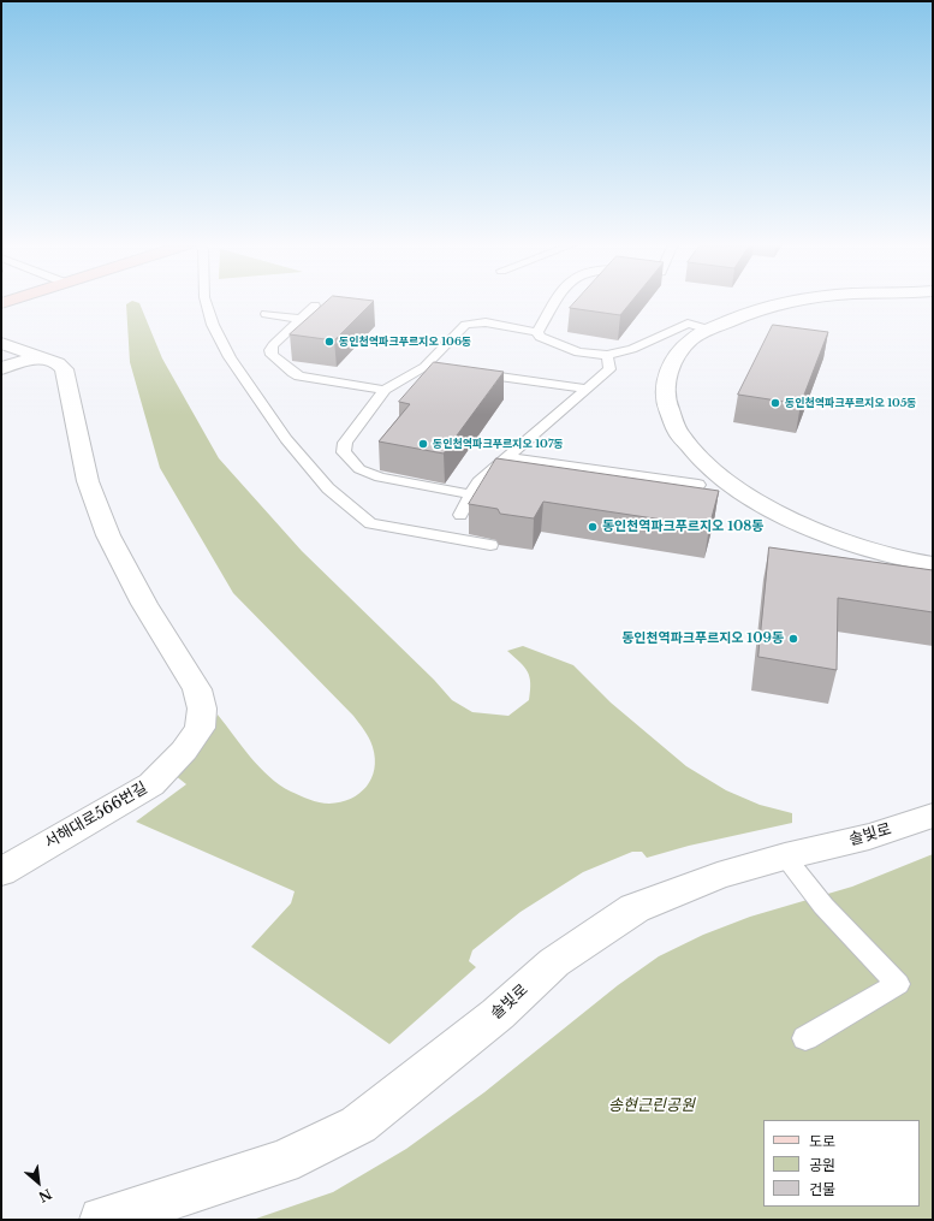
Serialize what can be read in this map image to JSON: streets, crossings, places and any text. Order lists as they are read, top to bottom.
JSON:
{
  "streets": {
    "street": ["서해대로566번길", "솔빛로"]
  },
  "parks": ["송현근린공원"],
  "places": [
    "동인천역파크푸르지오 106동",
    "동인천역파크푸르지오 105동",
    "동인천역파크푸르지오 107동",
    "동인천역파크푸르지오 108동",
    "동인천역파크푸르지오 109동"
  ],
  "legend": ["도로", "공원", "건물"],
  "north": "bottom right"
}
